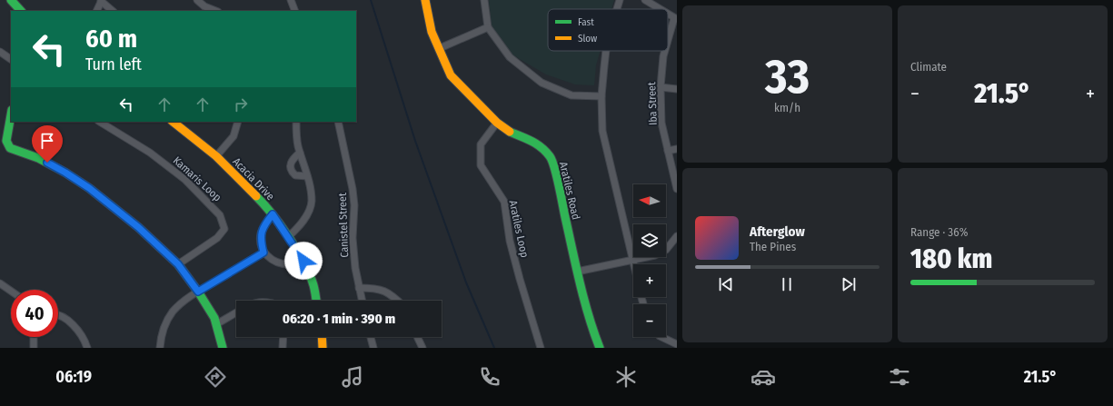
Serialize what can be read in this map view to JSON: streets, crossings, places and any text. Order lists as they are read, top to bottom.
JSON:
{
  "streets": {
    "street": [
      "Iba Street",
      "Kamaris Loop",
      "Acacia Drive",
      "Aratiles Road",
      "Canistel Street",
      "Aratiles Loop"
    ]
  },
  "crossings": [
    ["Aratiles Road", "Aratiles Loop"]
  ],
  "legend": ["Fast", "Slow"],
  "north": "left",
  "page": {
    "tile": [
      ["33", "km/h"],
      "Climate",
      ["Range · 36%", "180 km"]
    ],
    "turn": ["60 m", "Turn left"],
    "heat": ["−", "21.5°", "+"],
    "map_buttons": ["+", "−"],
    "song": ["Afterglow", "The Pines"],
    "limit": "40",
    "trip": "06:20 · 1 min · 390 m",
    "tabs": ["06:19", "21.5°"]
  }
}
